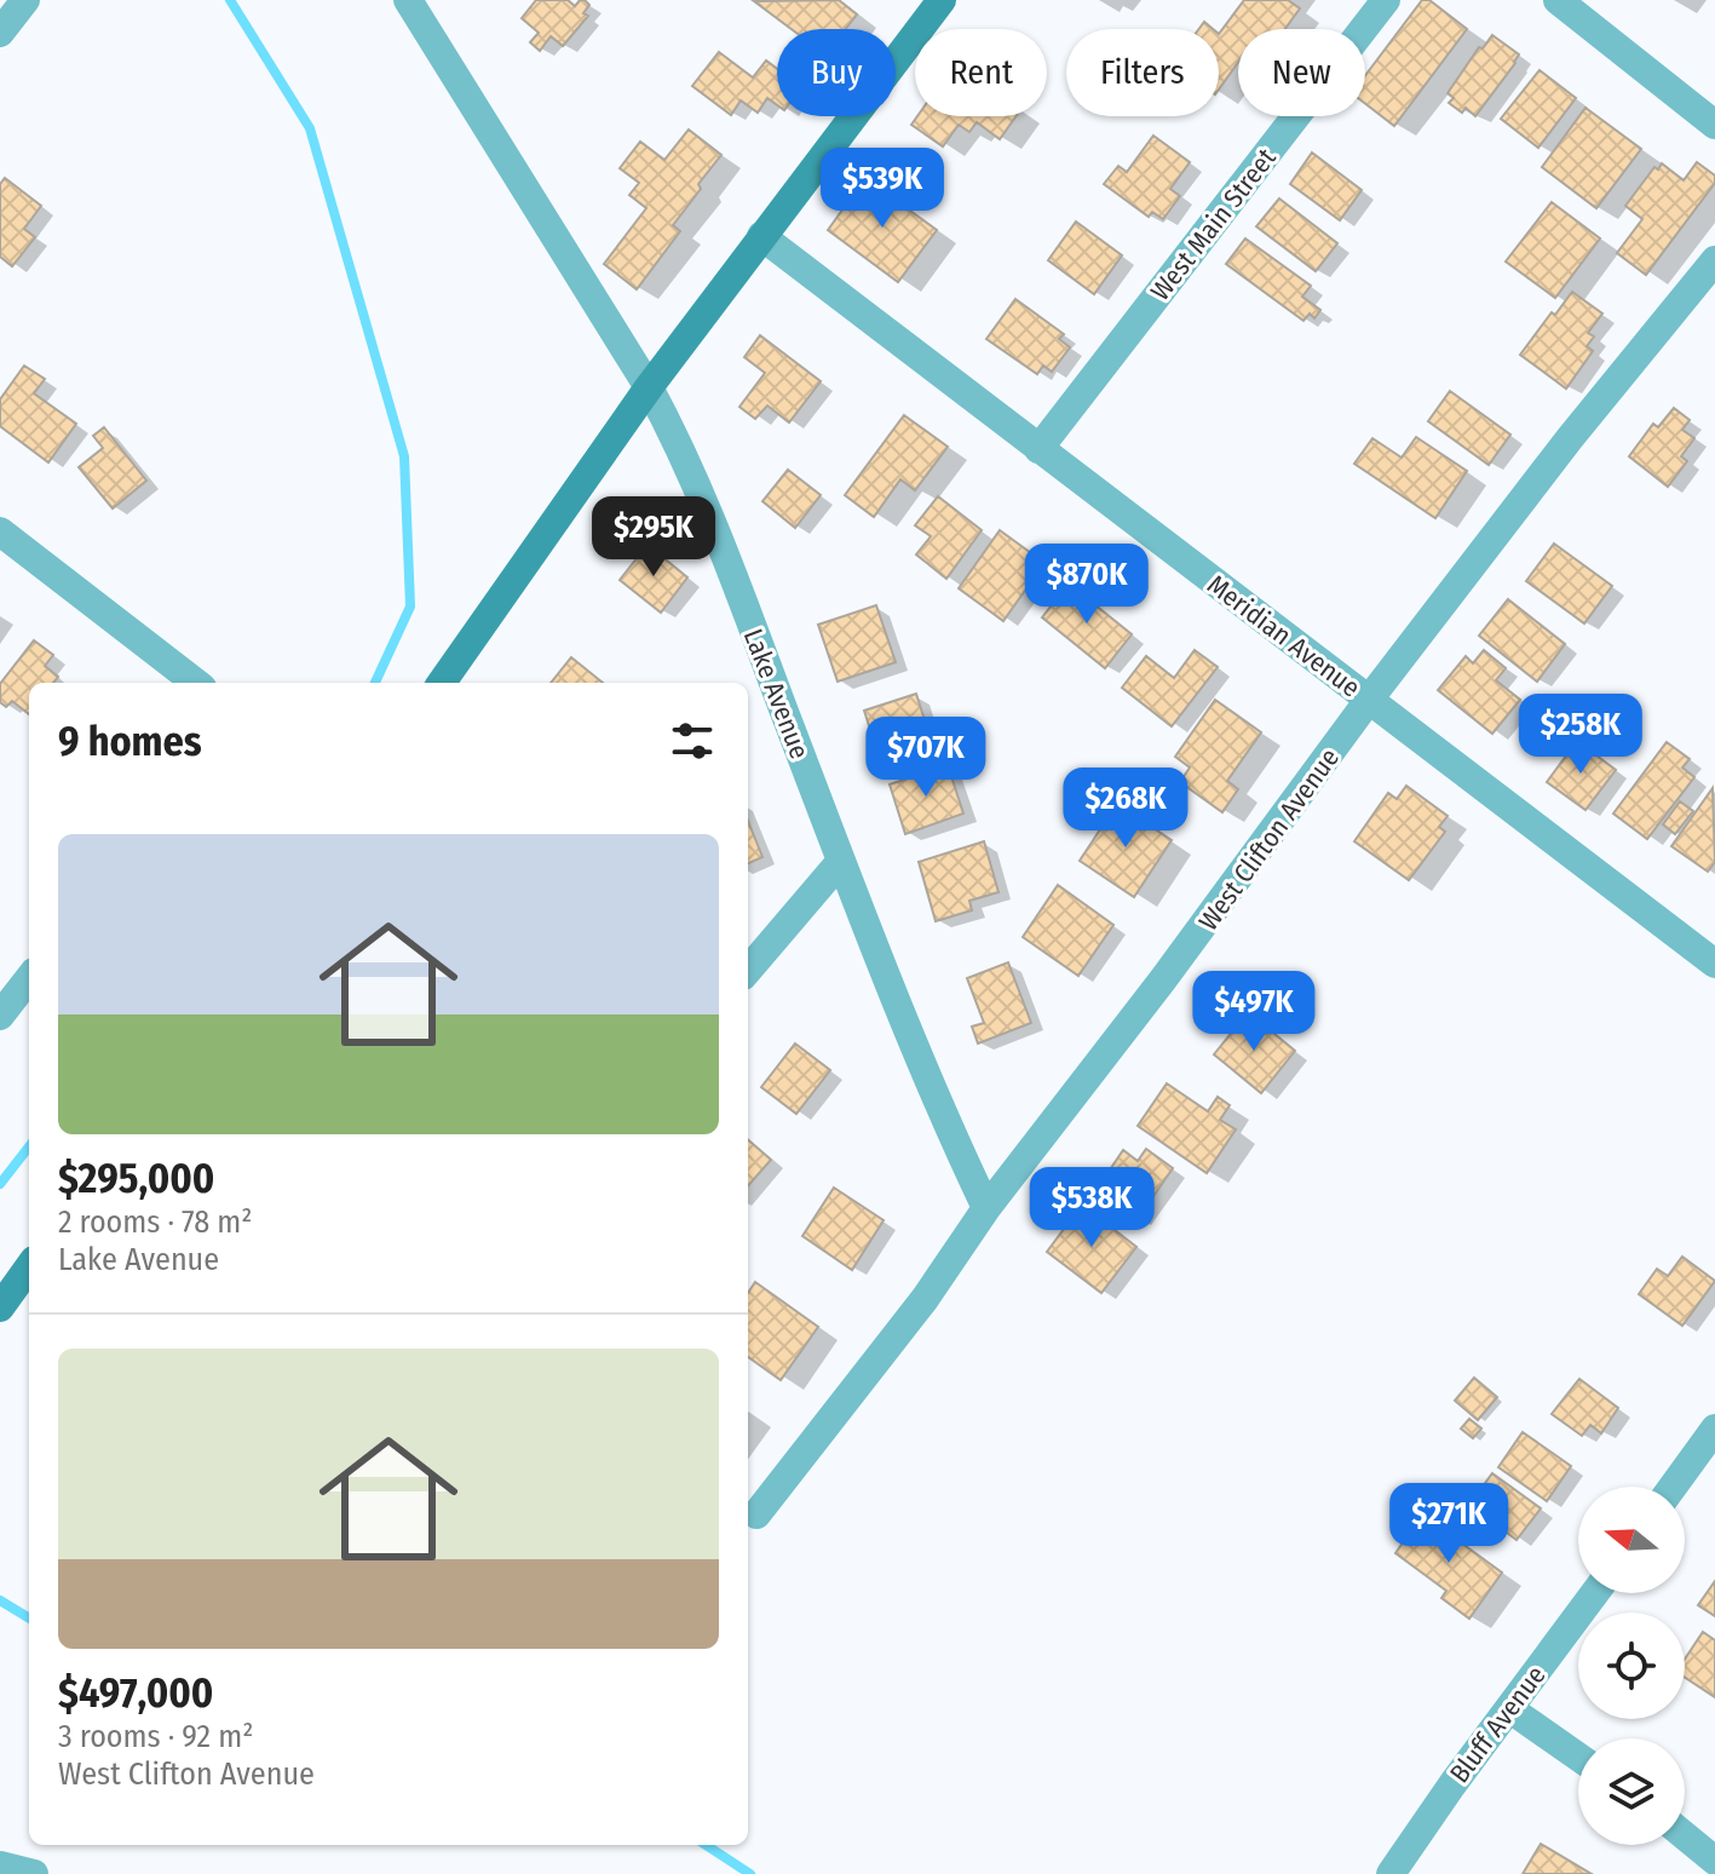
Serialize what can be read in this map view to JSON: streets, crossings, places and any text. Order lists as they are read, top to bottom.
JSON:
{
  "streets": {
    "street": [
      "West Main Street",
      "Meridian Avenue",
      "Lake Avenue",
      "West Clifton Avenue",
      "Bluff Avenue"
    ]
  },
  "crossings": [
    ["West Main Street", "Meridian Avenue"],
    ["Meridian Avenue", "West Clifton Avenue"],
    ["Lake Avenue", "West Clifton Avenue"]
  ],
  "north": "left",
  "page": {
    "chip": [
      "Buy",
      "Rent",
      "Filters",
      "New"
    ],
    "price": [
      "$539K",
      "$295K",
      "$870K",
      "$258K",
      "$707K",
      "$268K",
      "$497K",
      "$538K",
      "$271K"
    ],
    "heading": "9 homes",
    "list": [
      {
        "name": "$295,000",
        "note": "2 rooms · 78 m² · Lake Avenue"
      },
      {
        "name": "$497,000",
        "note": "3 rooms · 92 m² · West Clifton Avenue"
      }
    ]
  }
}
